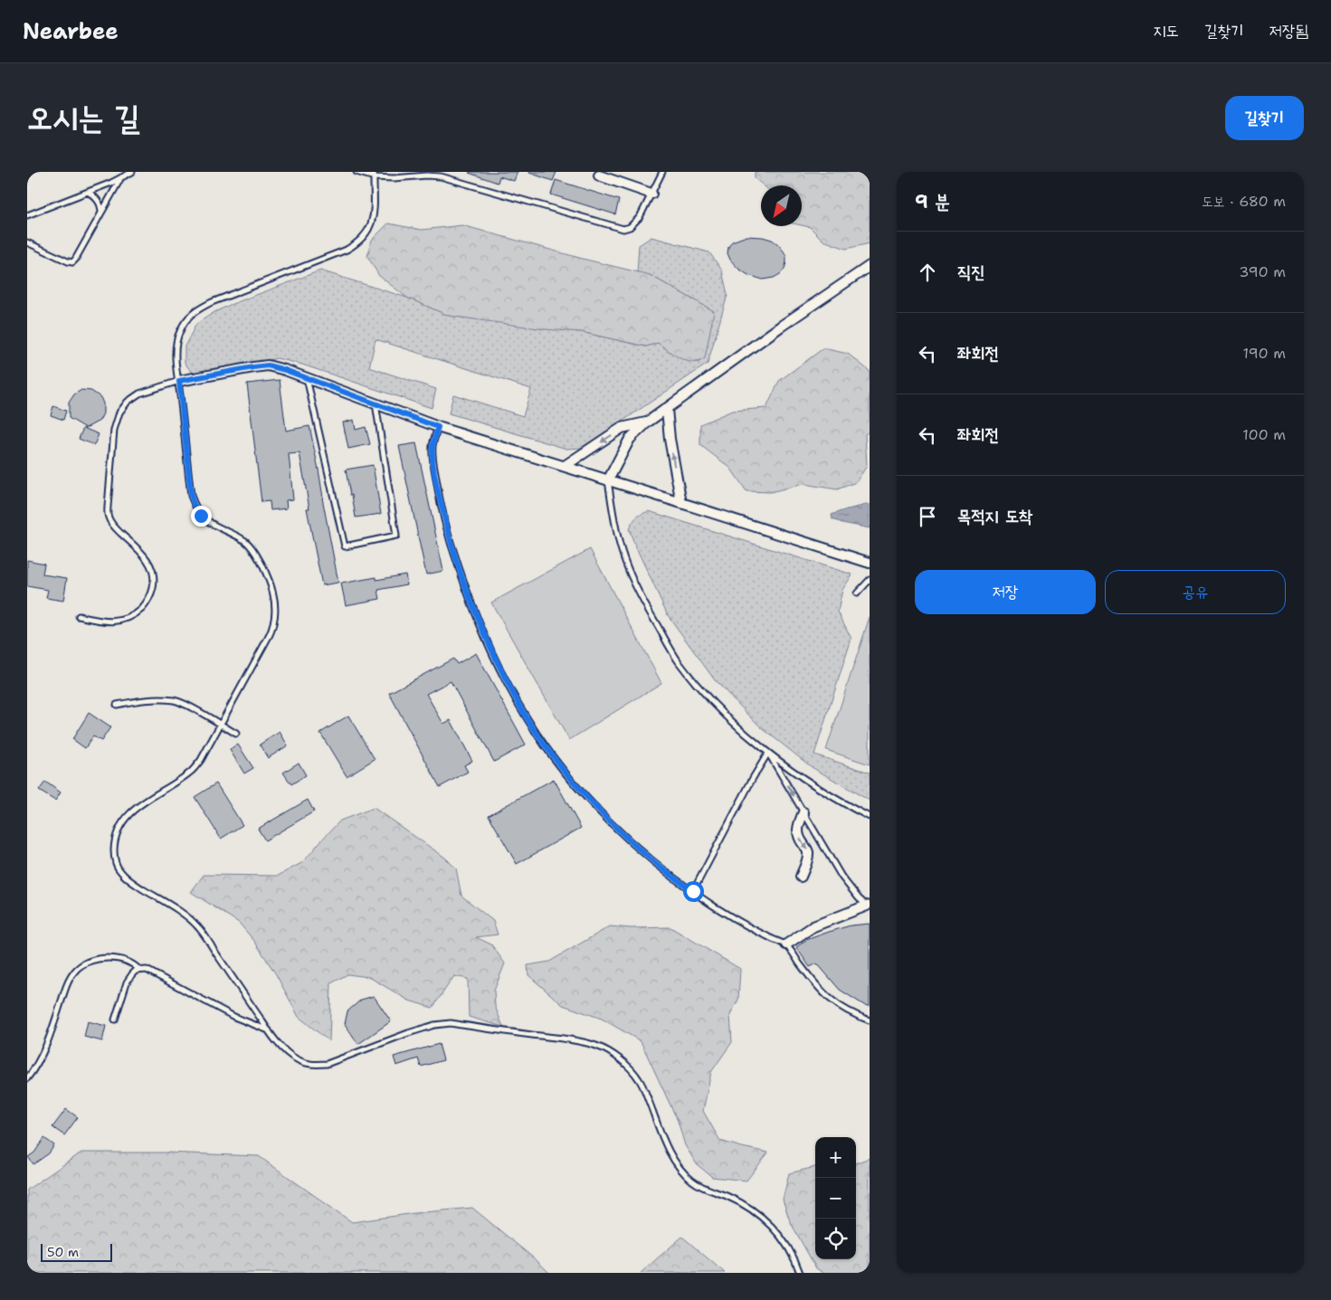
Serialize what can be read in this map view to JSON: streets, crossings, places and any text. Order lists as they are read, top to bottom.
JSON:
{
  "scale_bar": "50 m",
  "north": "bottom left",
  "page": {
    "header": "Nearbee",
    "nav": ["지도", "길찾기", "저장됨"],
    "title": "오시는 길",
    "buttons": [
      "길찾기",
      ["저장", "공유"]
    ],
    "heading": ["9 분", "도보 · 680 m"],
    "list": [
      ["직진", "390 m"],
      ["좌회전", "190 m"],
      ["좌회전", "100 m"],
      "목적지 도착"
    ],
    "map_buttons": ["+", "−"],
    "scale": "50 m"
  }
}
